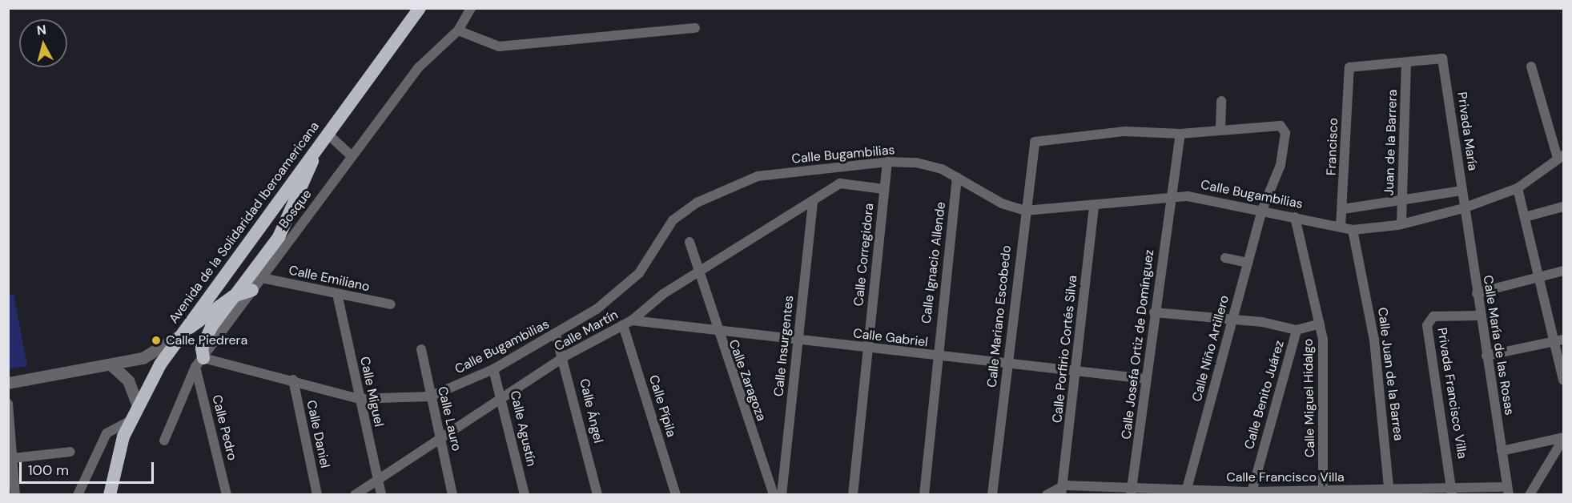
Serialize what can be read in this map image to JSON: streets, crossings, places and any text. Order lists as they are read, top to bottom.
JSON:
{
  "streets": {
    "highway": ["Avenida de la Solidaridad Iberoamericana"],
    "street": [
      "Privada María",
      "Juan de la Barrera",
      "Francisco",
      "Calle Bugambilias",
      "Bosque",
      "Calle Corregidora",
      "Calle Ignacio Allende",
      "Calle Emiliano",
      "Calle Mariano Escobedo",
      "Calle Martín",
      "Calle Gabriel",
      "Calle Josefa Ortiz de Domínguez",
      "Calle María de las Rosas",
      "Calle Insurgentes",
      "Calle Niño Artillero",
      "Calle Porfirio Cortés Silva",
      "Calle Juan de la Barrea",
      "Calle Zaragoza",
      "Calle Miguel",
      "Privada Francisco Villa",
      "Calle Benito Juárez",
      "Calle Miguel Hidalgo",
      "Calle Pípila",
      "Calle Ángel",
      "Calle Lauro",
      "Calle Pedro",
      "Calle Agustín",
      "Calle Daniel",
      "Calle Francisco Villa"
    ]
  },
  "crossings": [
    ["Privada María", "Juan de la Barrera"],
    ["Privada María", "Francisco"],
    ["Privada María", "Calle Bugambilias"],
    ["Privada María", "Calle María de las Rosas"],
    ["Juan de la Barrera", "Francisco"],
    ["Juan de la Barrera", "Calle Bugambilias"],
    ["Francisco", "Calle Bugambilias"],
    ["Calle Bugambilias", "Bosque"],
    ["Calle Bugambilias", "Calle Corregidora"],
    ["Calle Bugambilias", "Calle Ignacio Allende"],
    ["Calle Bugambilias", "Calle Mariano Escobedo"],
    ["Calle Bugambilias", "Calle Josefa Ortiz de Domínguez"],
    ["Calle Bugambilias", "Calle María de las Rosas"],
    ["Calle Bugambilias", "Calle Niño Artillero"],
    ["Calle Bugambilias", "Calle Porfirio Cortés Silva"],
    ["Calle Bugambilias", "Calle Juan de la Barrea"],
    ["Calle Bugambilias", "Calle Miguel"],
    ["Calle Bugambilias", "Calle Miguel Hidalgo"],
    ["Calle Bugambilias", "Calle Ángel"],
    ["Calle Bugambilias", "Calle Lauro"],
    ["Calle Bugambilias", "Calle Pedro"],
    ["Calle Bugambilias", "Calle Agustín"],
    ["Calle Bugambilias", "Calle Daniel"],
    ["Bosque", "Calle Emiliano"],
    ["Bosque", "Calle Pedro"],
    ["Calle Corregidora", "Calle Gabriel"],
    ["Calle Ignacio Allende", "Calle Gabriel"],
    ["Calle Emiliano", "Calle Miguel"],
    ["Calle Mariano Escobedo", "Calle Gabriel"],
    ["Calle Mariano Escobedo", "Calle Josefa Ortiz de Domínguez"],
    ["Calle Martín", "Calle Gabriel"],
    ["Calle Martín", "Calle Insurgentes"],
    ["Calle Martín", "Calle Zaragoza"],
    ["Calle Martín", "Calle Miguel"],
    ["Calle Martín", "Calle Pípila"],
    ["Calle Martín", "Calle Ángel"],
    ["Calle Martín", "Calle Lauro"],
    ["Calle Martín", "Calle Agustín"],
    ["Calle Gabriel", "Calle Josefa Ortiz de Domínguez"],
    ["Calle Gabriel", "Calle Insurgentes"],
    ["Calle Gabriel", "Calle Porfirio Cortés Silva"],
    ["Calle Gabriel", "Calle Zaragoza"],
    ["Calle Josefa Ortiz de Domínguez", "Calle Francisco Villa"],
    ["Calle María de las Rosas", "Privada Francisco Villa"],
    ["Calle María de las Rosas", "Calle Francisco Villa"],
    ["Calle Niño Artillero", "Calle Francisco Villa"],
    ["Calle Porfirio Cortés Silva", "Calle Francisco Villa"],
    ["Calle Juan de la Barrea", "Calle Francisco Villa"],
    ["Privada Francisco Villa", "Calle Francisco Villa"],
    ["Calle Benito Juárez", "Calle Francisco Villa"],
    ["Calle Miguel Hidalgo", "Calle Francisco Villa"]
  ],
  "places": ["Calle Piedrera"],
  "scale_bar": "100 m",
  "north": "top"
}
